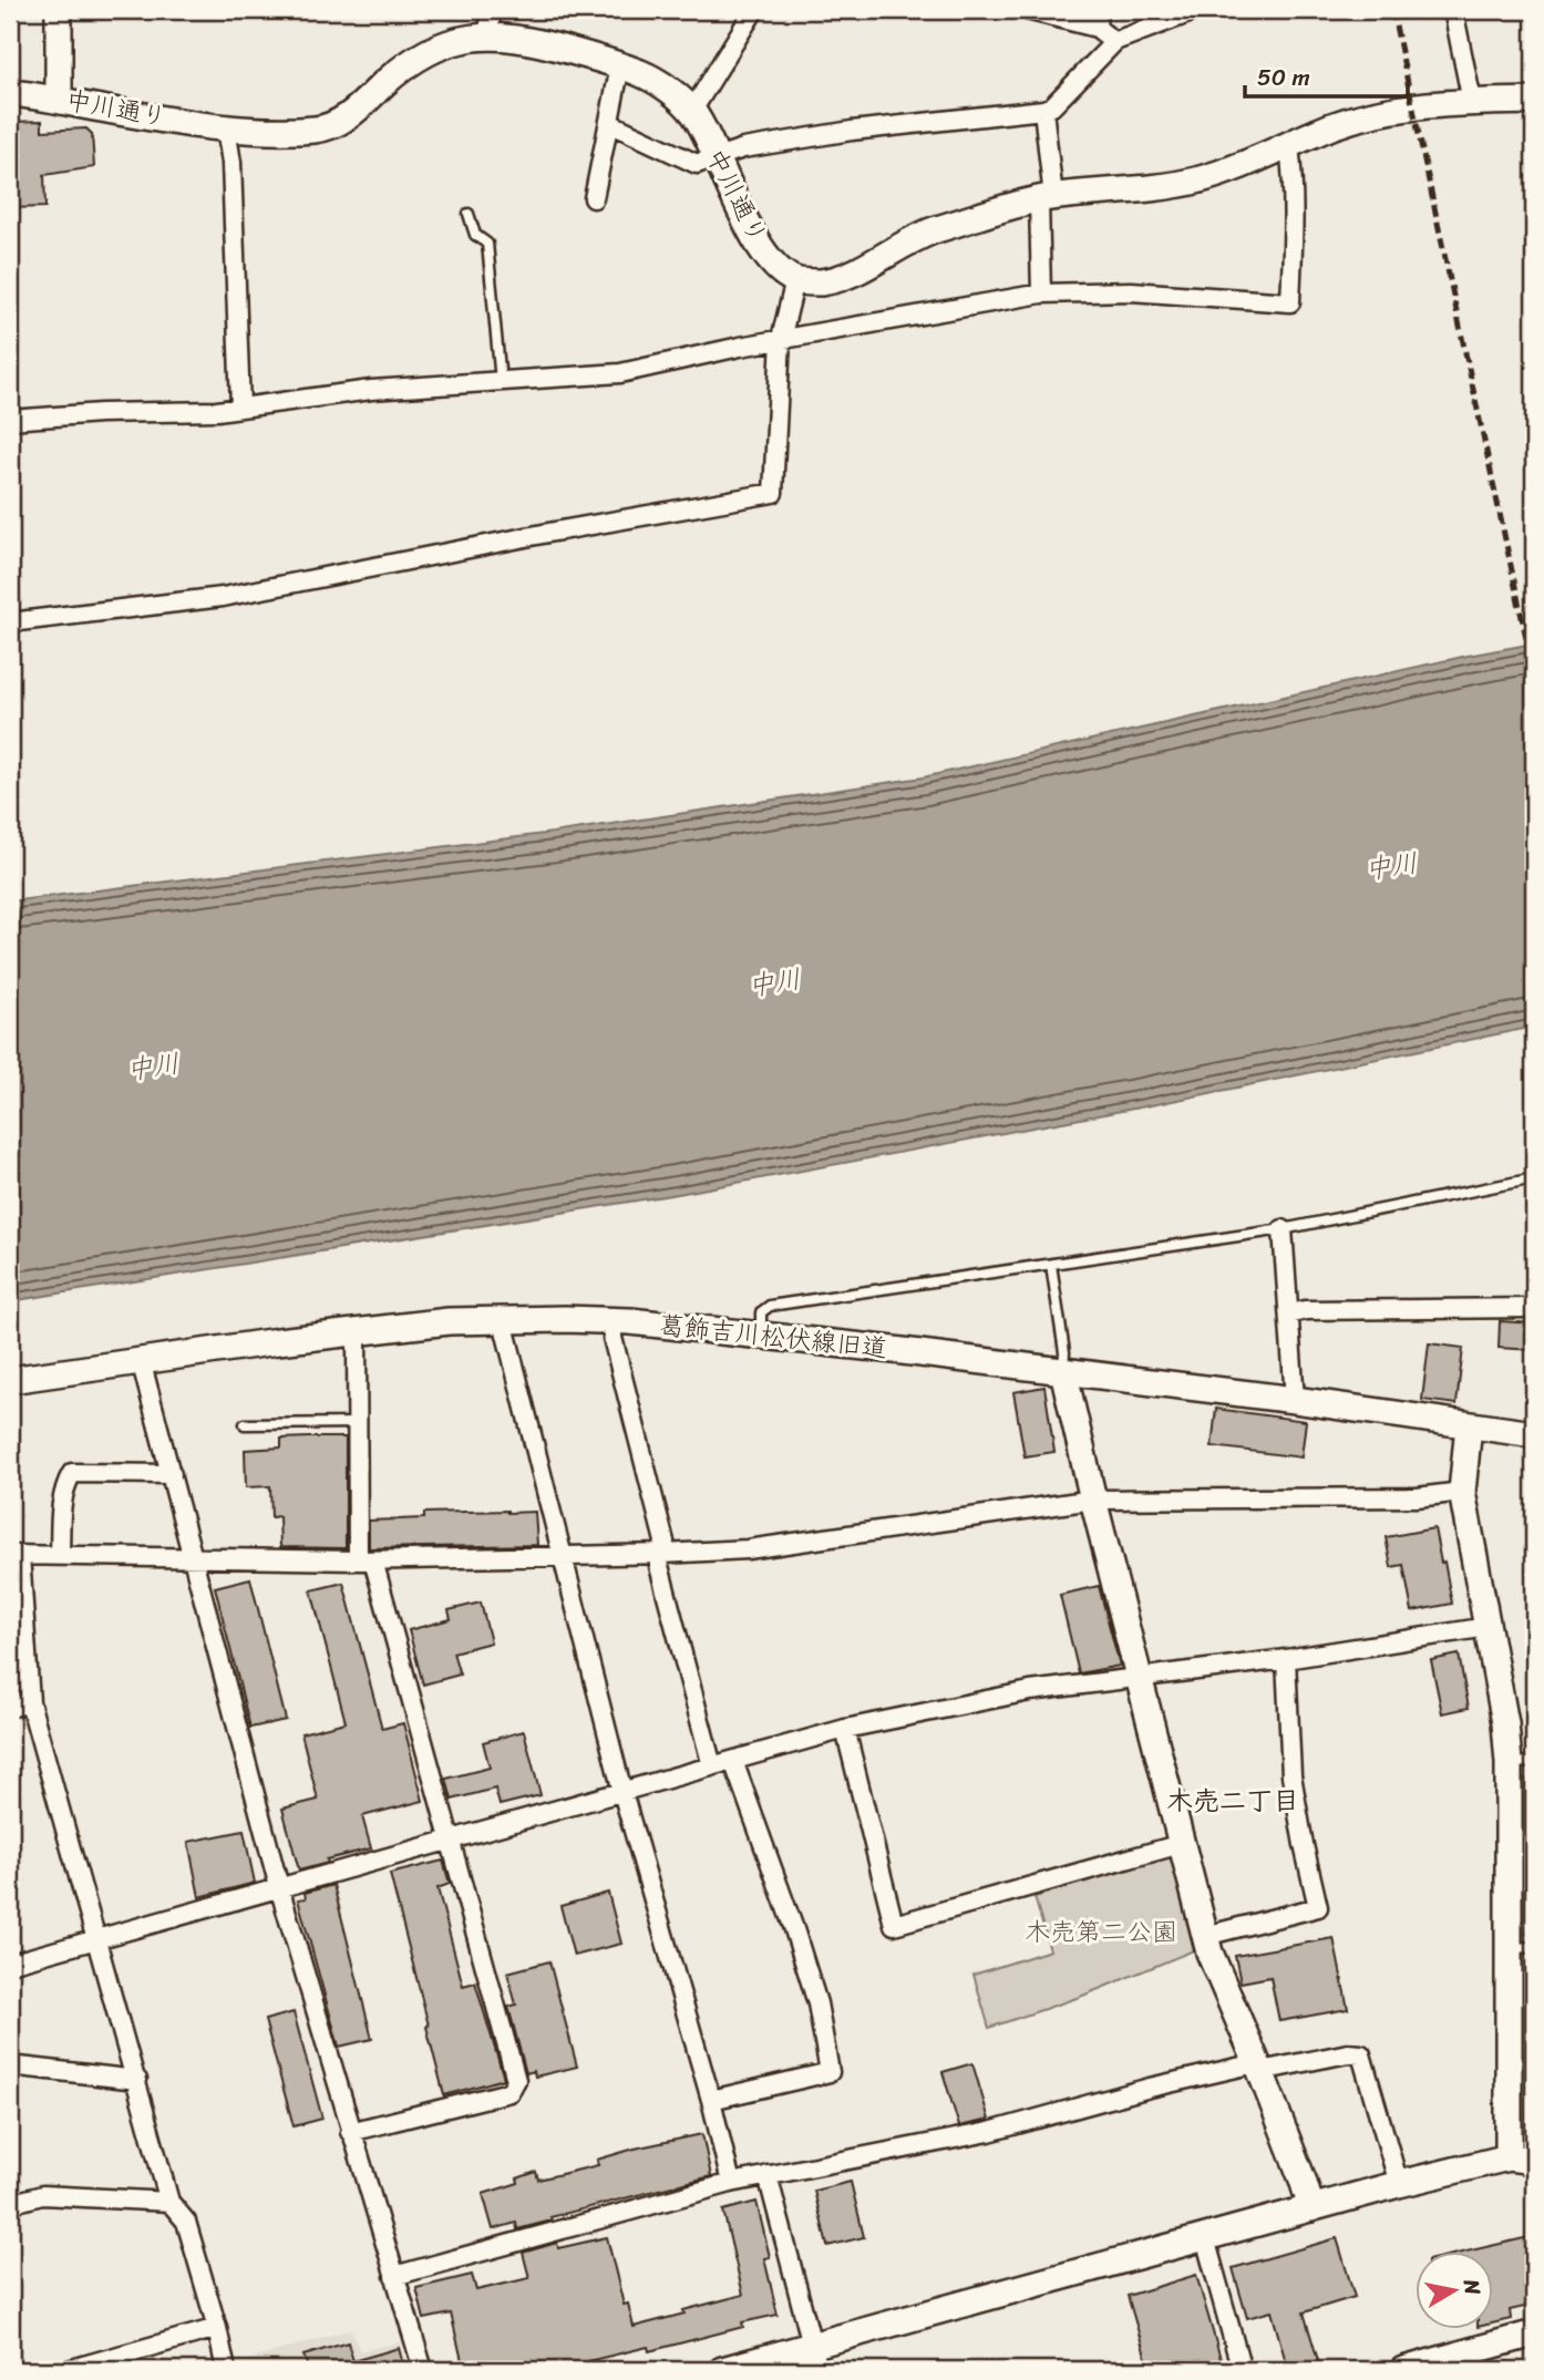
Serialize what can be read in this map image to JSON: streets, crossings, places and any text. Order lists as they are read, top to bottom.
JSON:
{
  "streets": {
    "street": ["中川通り", "葛飾吉川松伏線旧道"]
  },
  "districts": ["木売二丁目"],
  "water": ["中川"],
  "parks": ["木売第二公園"],
  "scale_bar": "50 m",
  "north": "right"
}
